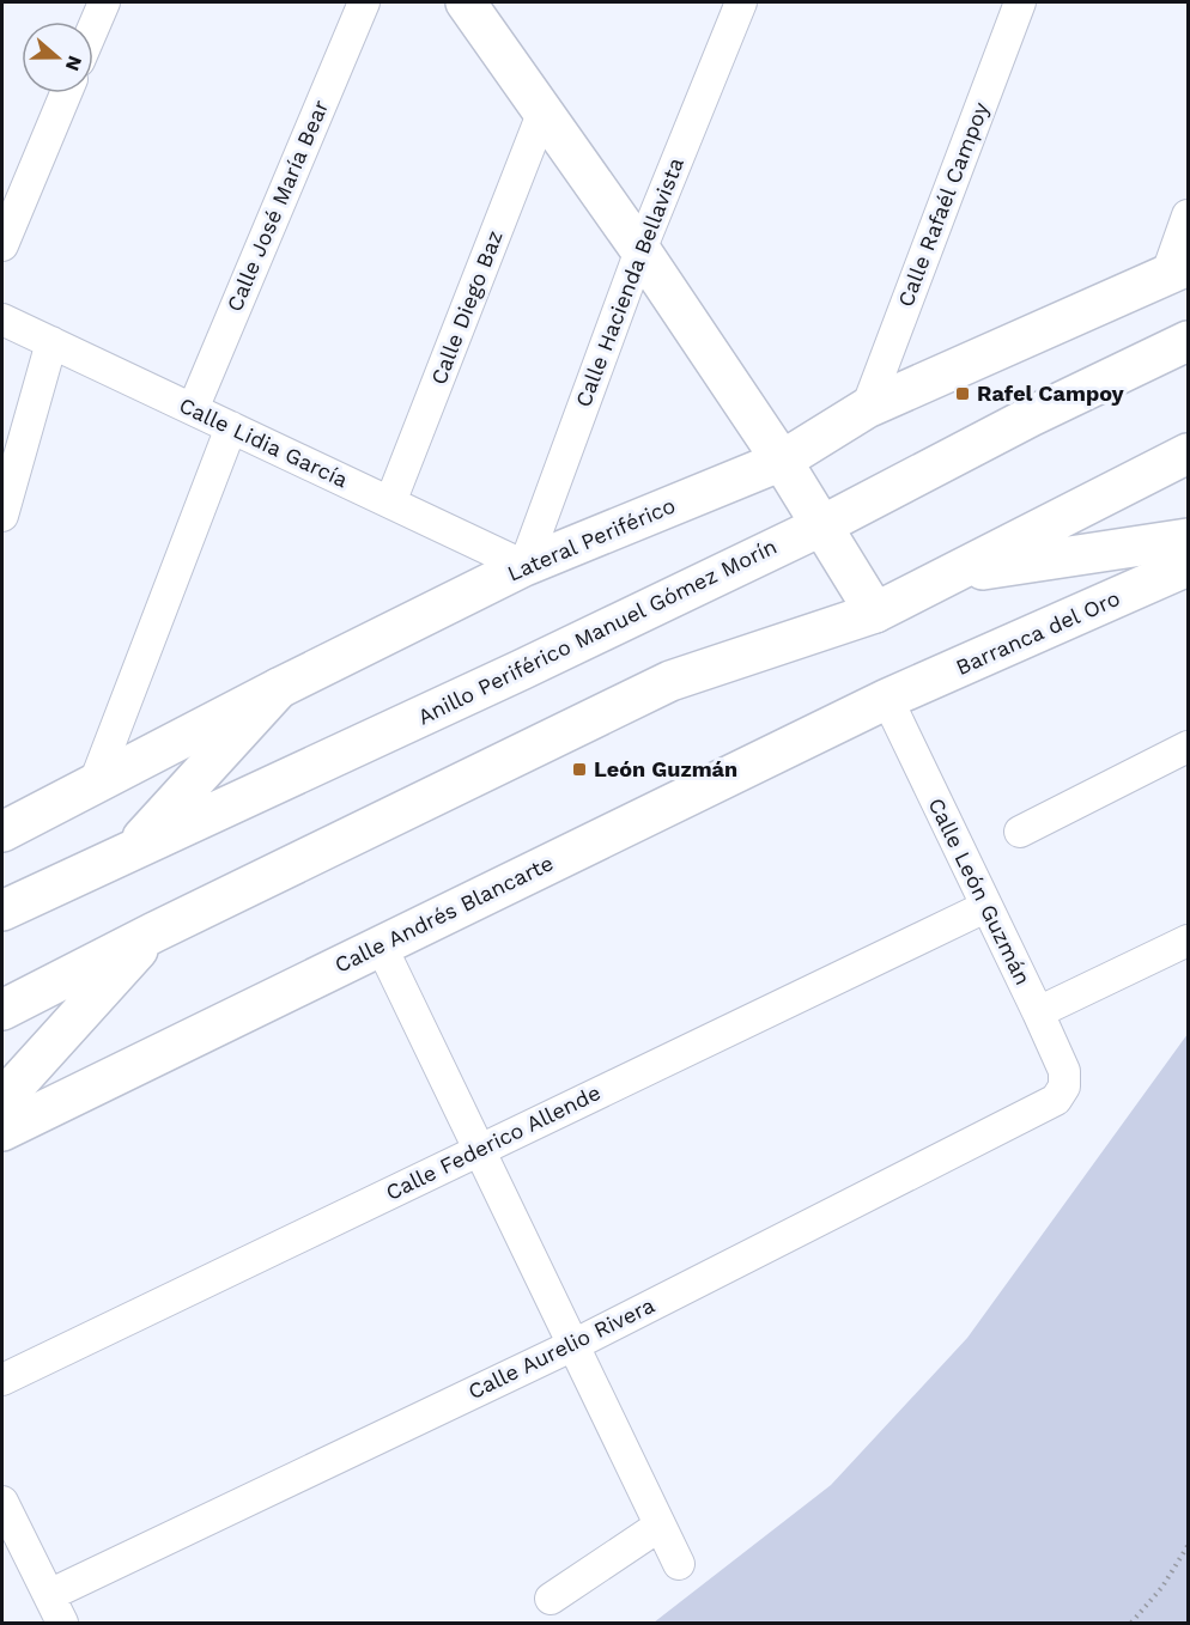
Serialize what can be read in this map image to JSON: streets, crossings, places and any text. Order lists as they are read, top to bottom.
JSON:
{
  "streets": {
    "main road": [
      "Lateral Periférico",
      "Anillo Periférico Manuel Gómez Morín",
      "Barranca del Oro",
      "Calle Andrés Blancarte"
    ],
    "street": [
      "Calle Rafaél Campoy",
      "Calle José María Bear",
      "Calle Hacienda Bellavista",
      "Calle Diego Baz",
      "Calle Lidia García",
      "Calle León Guzmán",
      "Calle Federico Allende",
      "Calle Aurelio Rivera"
    ]
  },
  "crossings": [
    ["Calle Rafaél Campoy", "Lateral Periférico"],
    ["Calle José María Bear", "Calle Lidia García"],
    ["Calle Hacienda Bellavista", "Calle Lidia García"],
    ["Calle Hacienda Bellavista", "Lateral Periférico"],
    ["Calle Diego Baz", "Calle Lidia García"],
    ["Calle Lidia García", "Lateral Periférico"],
    ["Barranca del Oro", "Calle León Guzmán"],
    ["Barranca del Oro", "Calle Andrés Blancarte"],
    ["Calle León Guzmán", "Calle Andrés Blancarte"],
    ["Calle León Guzmán", "Calle Federico Allende"],
    ["Calle León Guzmán", "Calle Aurelio Rivera"]
  ],
  "places": {
    "transit": ["Rafel Campoy", "León Guzmán"]
  },
  "north": "right"
}
